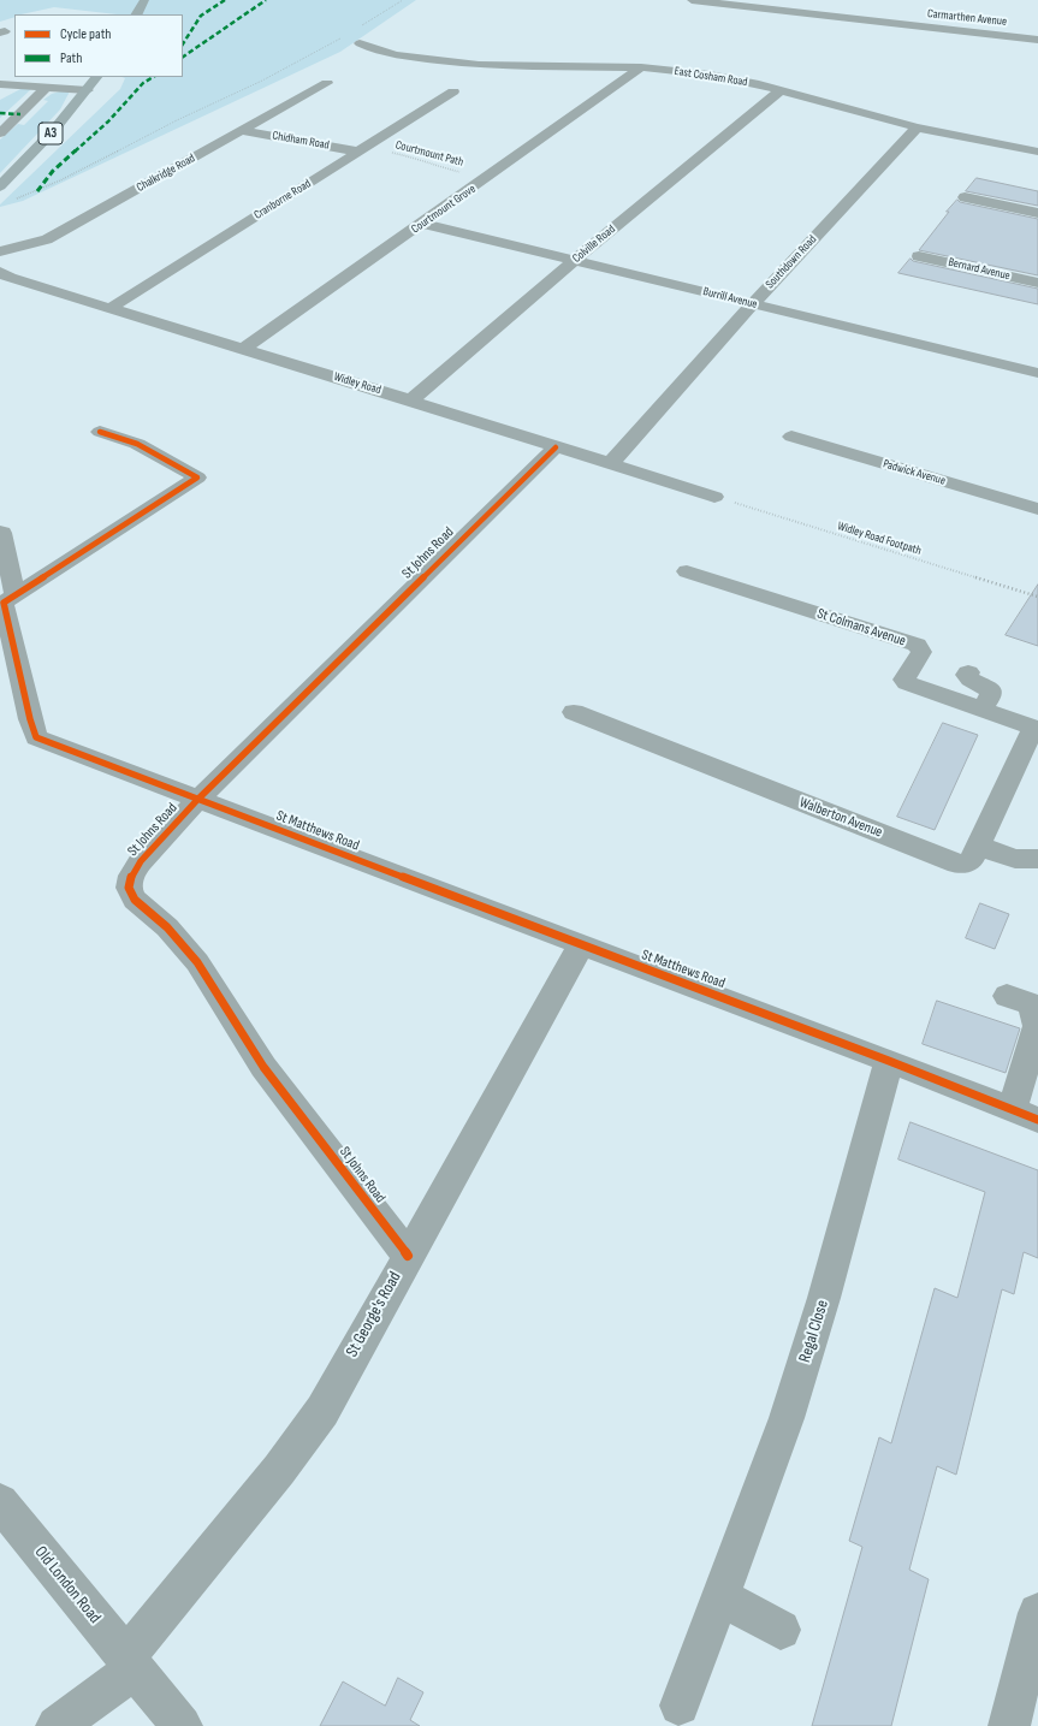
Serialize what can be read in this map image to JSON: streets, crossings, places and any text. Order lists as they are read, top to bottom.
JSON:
{
  "streets": {
    "main road": ["A3"],
    "street": [
      "Carmarthen Avenue",
      "East Cosham Road",
      "Chidham Road",
      "Chalkridge Road",
      "Cranborne Road",
      "Courtmount Grove",
      "Colville Road",
      "Southdown Road",
      "Bernard Avenue",
      "Burrill Avenue",
      "Widley Road",
      "Padwick Avenue",
      "St Johns Road",
      "St Colmans Avenue",
      "Walberton Avenue",
      "St Matthews Road",
      "St George's Road",
      "Regal Close",
      "Old London Road"
    ],
    "path": ["Courtmount Path", "Widley Road Footpath"]
  },
  "crossings": [
    ["East Cosham Road", "Courtmount Grove"],
    ["East Cosham Road", "Colville Road"],
    ["East Cosham Road", "Southdown Road"],
    ["Chidham Road", "Courtmount Path"],
    ["Chidham Road", "Chalkridge Road"],
    ["Chidham Road", "Cranborne Road"],
    ["Courtmount Path", "Cranborne Road"],
    ["Courtmount Path", "Courtmount Grove"],
    ["Cranborne Road", "Widley Road"],
    ["Courtmount Grove", "Burrill Avenue"],
    ["Courtmount Grove", "Widley Road"],
    ["Colville Road", "Burrill Avenue"],
    ["Colville Road", "Widley Road"],
    ["Southdown Road", "Burrill Avenue"],
    ["Southdown Road", "Widley Road"],
    ["Widley Road", "Widley Road Footpath"],
    ["Widley Road", "St Johns Road"],
    ["St Johns Road", "St Matthews Road"],
    ["St Johns Road", "St George's Road"],
    ["St Colmans Avenue", "Walberton Avenue"],
    ["St Matthews Road", "St George's Road"],
    ["St Matthews Road", "Regal Close"],
    ["St George's Road", "Old London Road"]
  ],
  "legend": ["Cycle path", "Path"]
}
